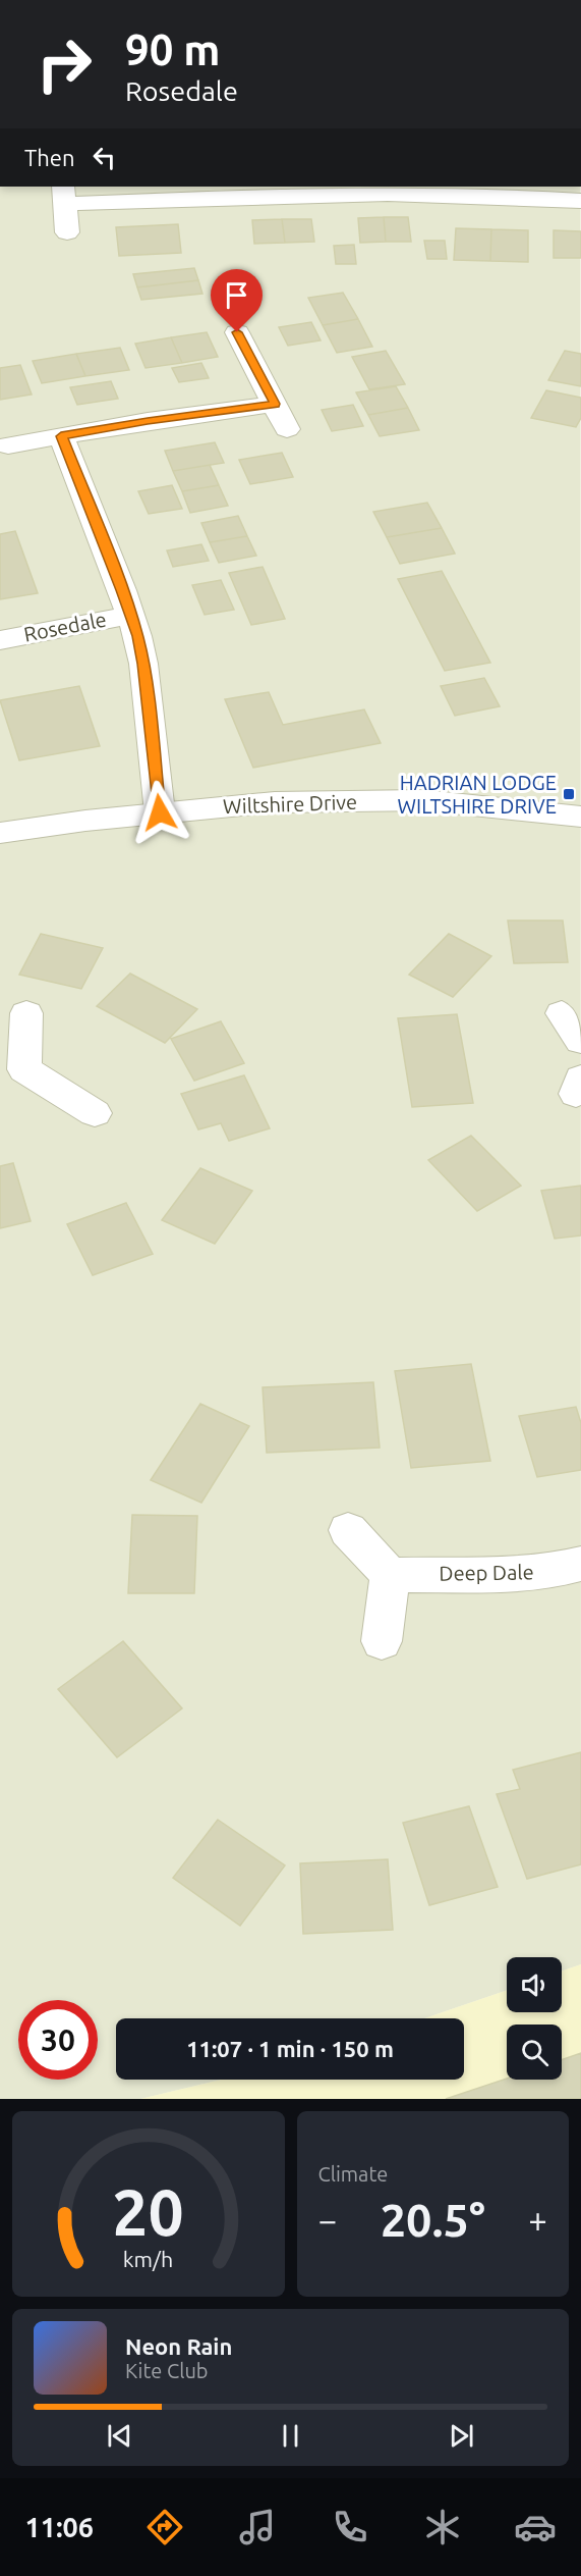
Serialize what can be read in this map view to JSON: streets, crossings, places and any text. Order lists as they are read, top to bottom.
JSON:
{
  "streets": {
    "street": ["Rosedale", "Wiltshire Drive", "Deep Dale"]
  },
  "crossings": [
    ["Rosedale", "Wiltshire Drive"]
  ],
  "places": {
    "transit": ["HADRIAN LODGE WILTSHIRE DRIVE"]
  },
  "page": {
    "turn": ["90 m", "Rosedale"],
    "then": "Then",
    "limit": "30",
    "trip": "11:07 · 1 min · 150 m",
    "tile": "Climate",
    "heat": ["−", "20.5°", "+"],
    "song": ["Neon Rain", "Kite Club"],
    "tabs": "11:06",
    "gauge": ["20", "km/h"]
  }
}
